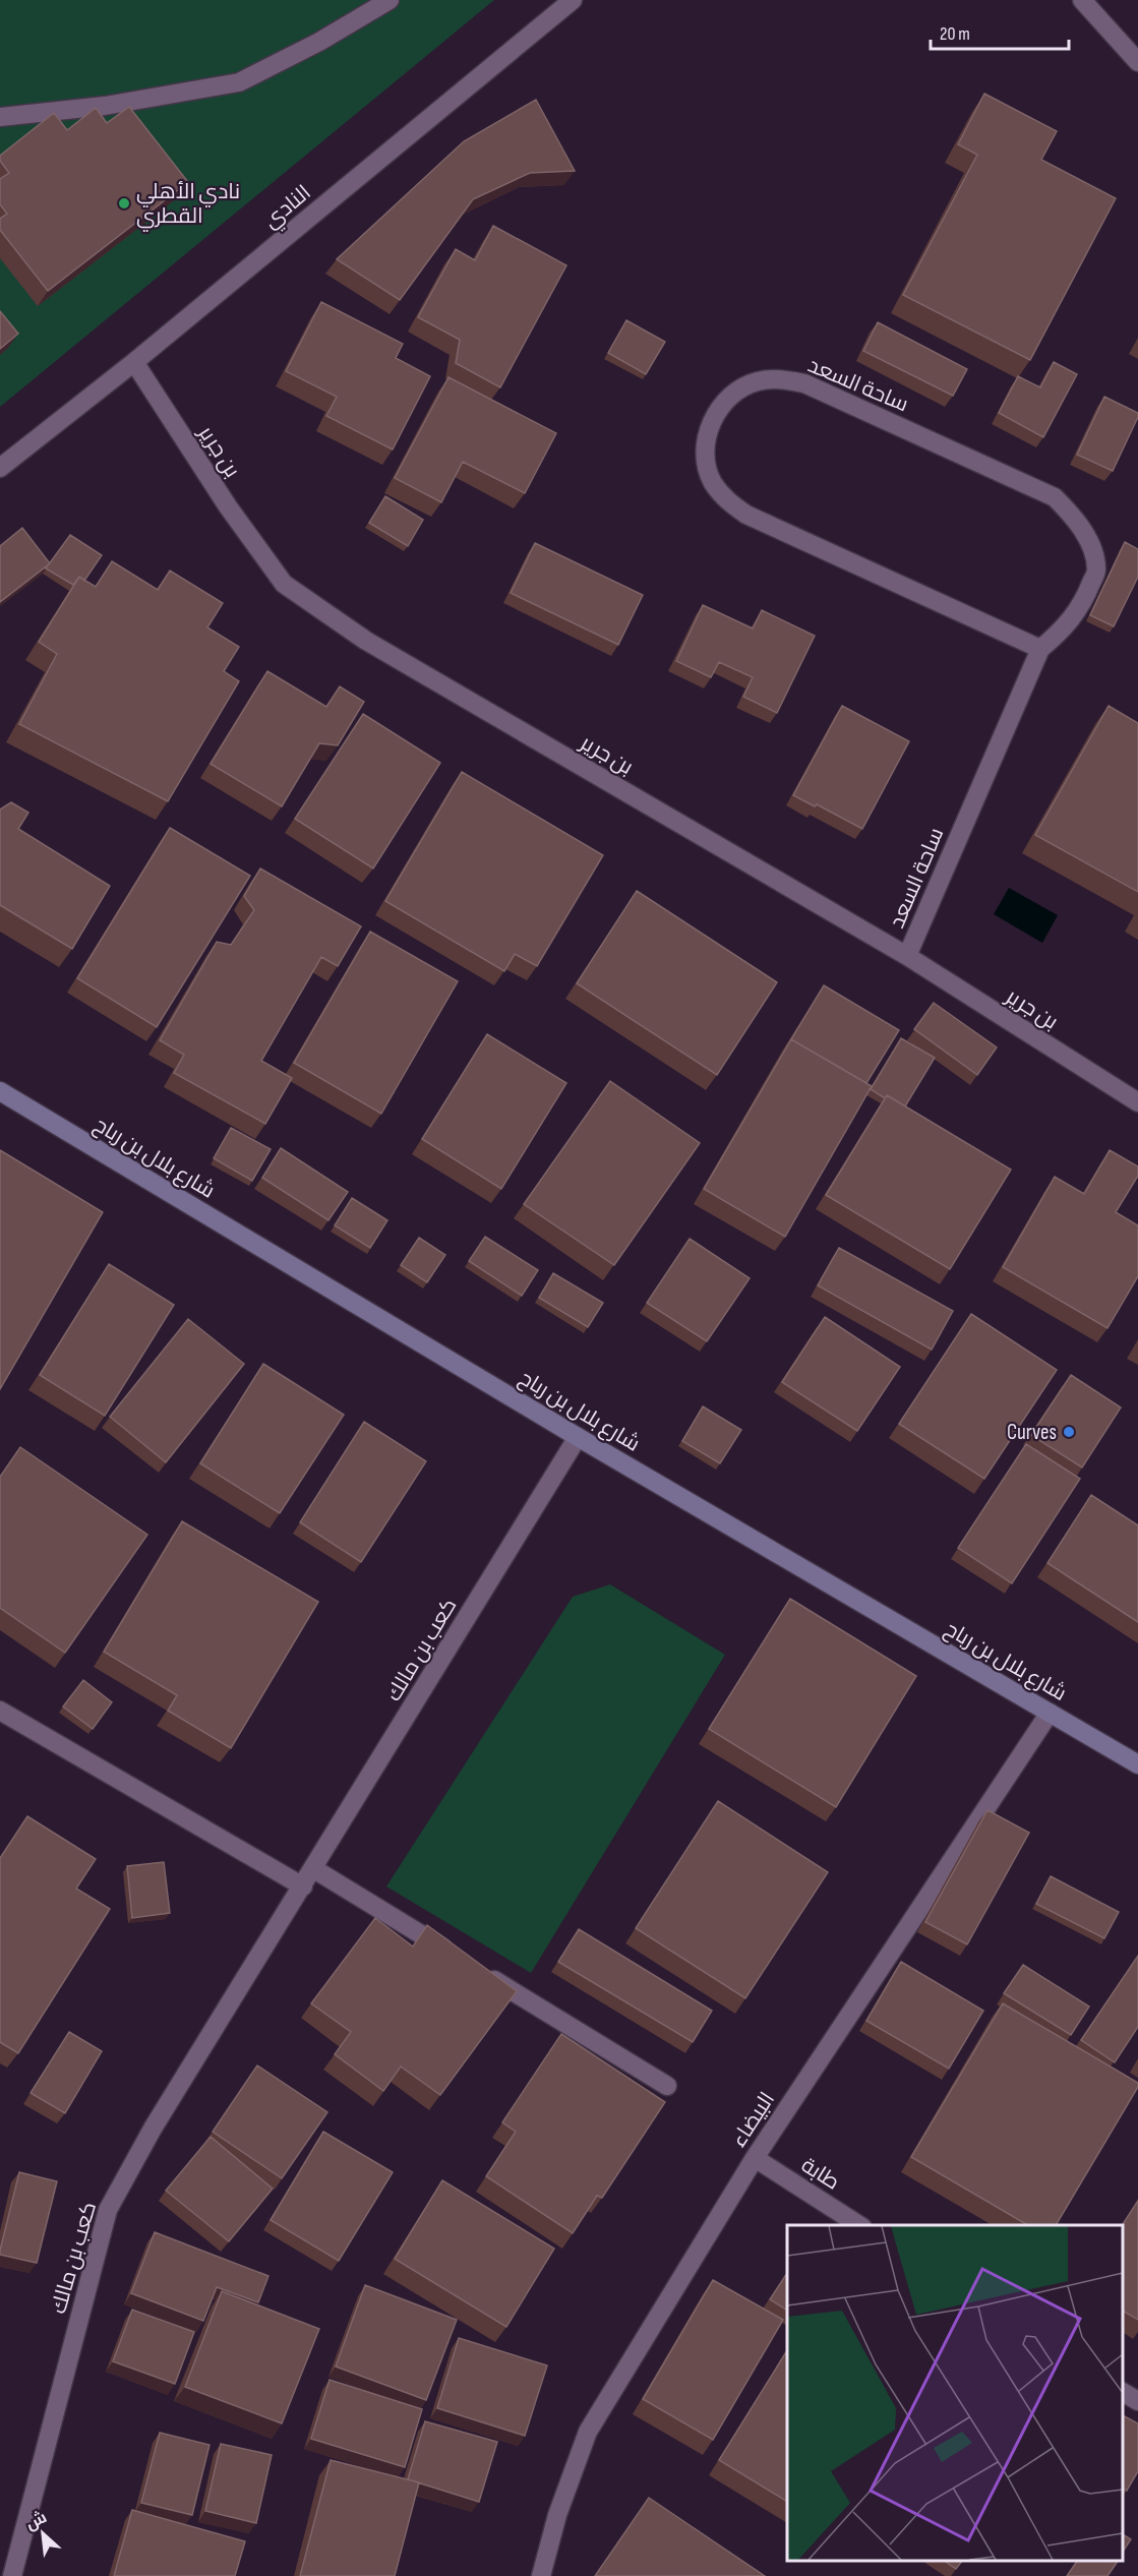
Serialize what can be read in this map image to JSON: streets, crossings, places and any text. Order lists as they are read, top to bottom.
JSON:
{
  "streets": {
    "street": [
      "النادي",
      "ساحة السعد",
      "بن جرير",
      "شارع بلال بن رباح",
      "كعب بن مالك",
      "البيضاء",
      "طابة"
    ]
  },
  "crossings": [
    ["النادي", "بن جرير"],
    ["ساحة السعد", "بن جرير"],
    ["شارع بلال بن رباح", "كعب بن مالك"],
    ["شارع بلال بن رباح", "البيضاء"],
    ["البيضاء", "طابة"]
  ],
  "places": ["نادي الأهلي القطري", "Curves"],
  "scale_bar": "20 m",
  "north": "top left"
}
